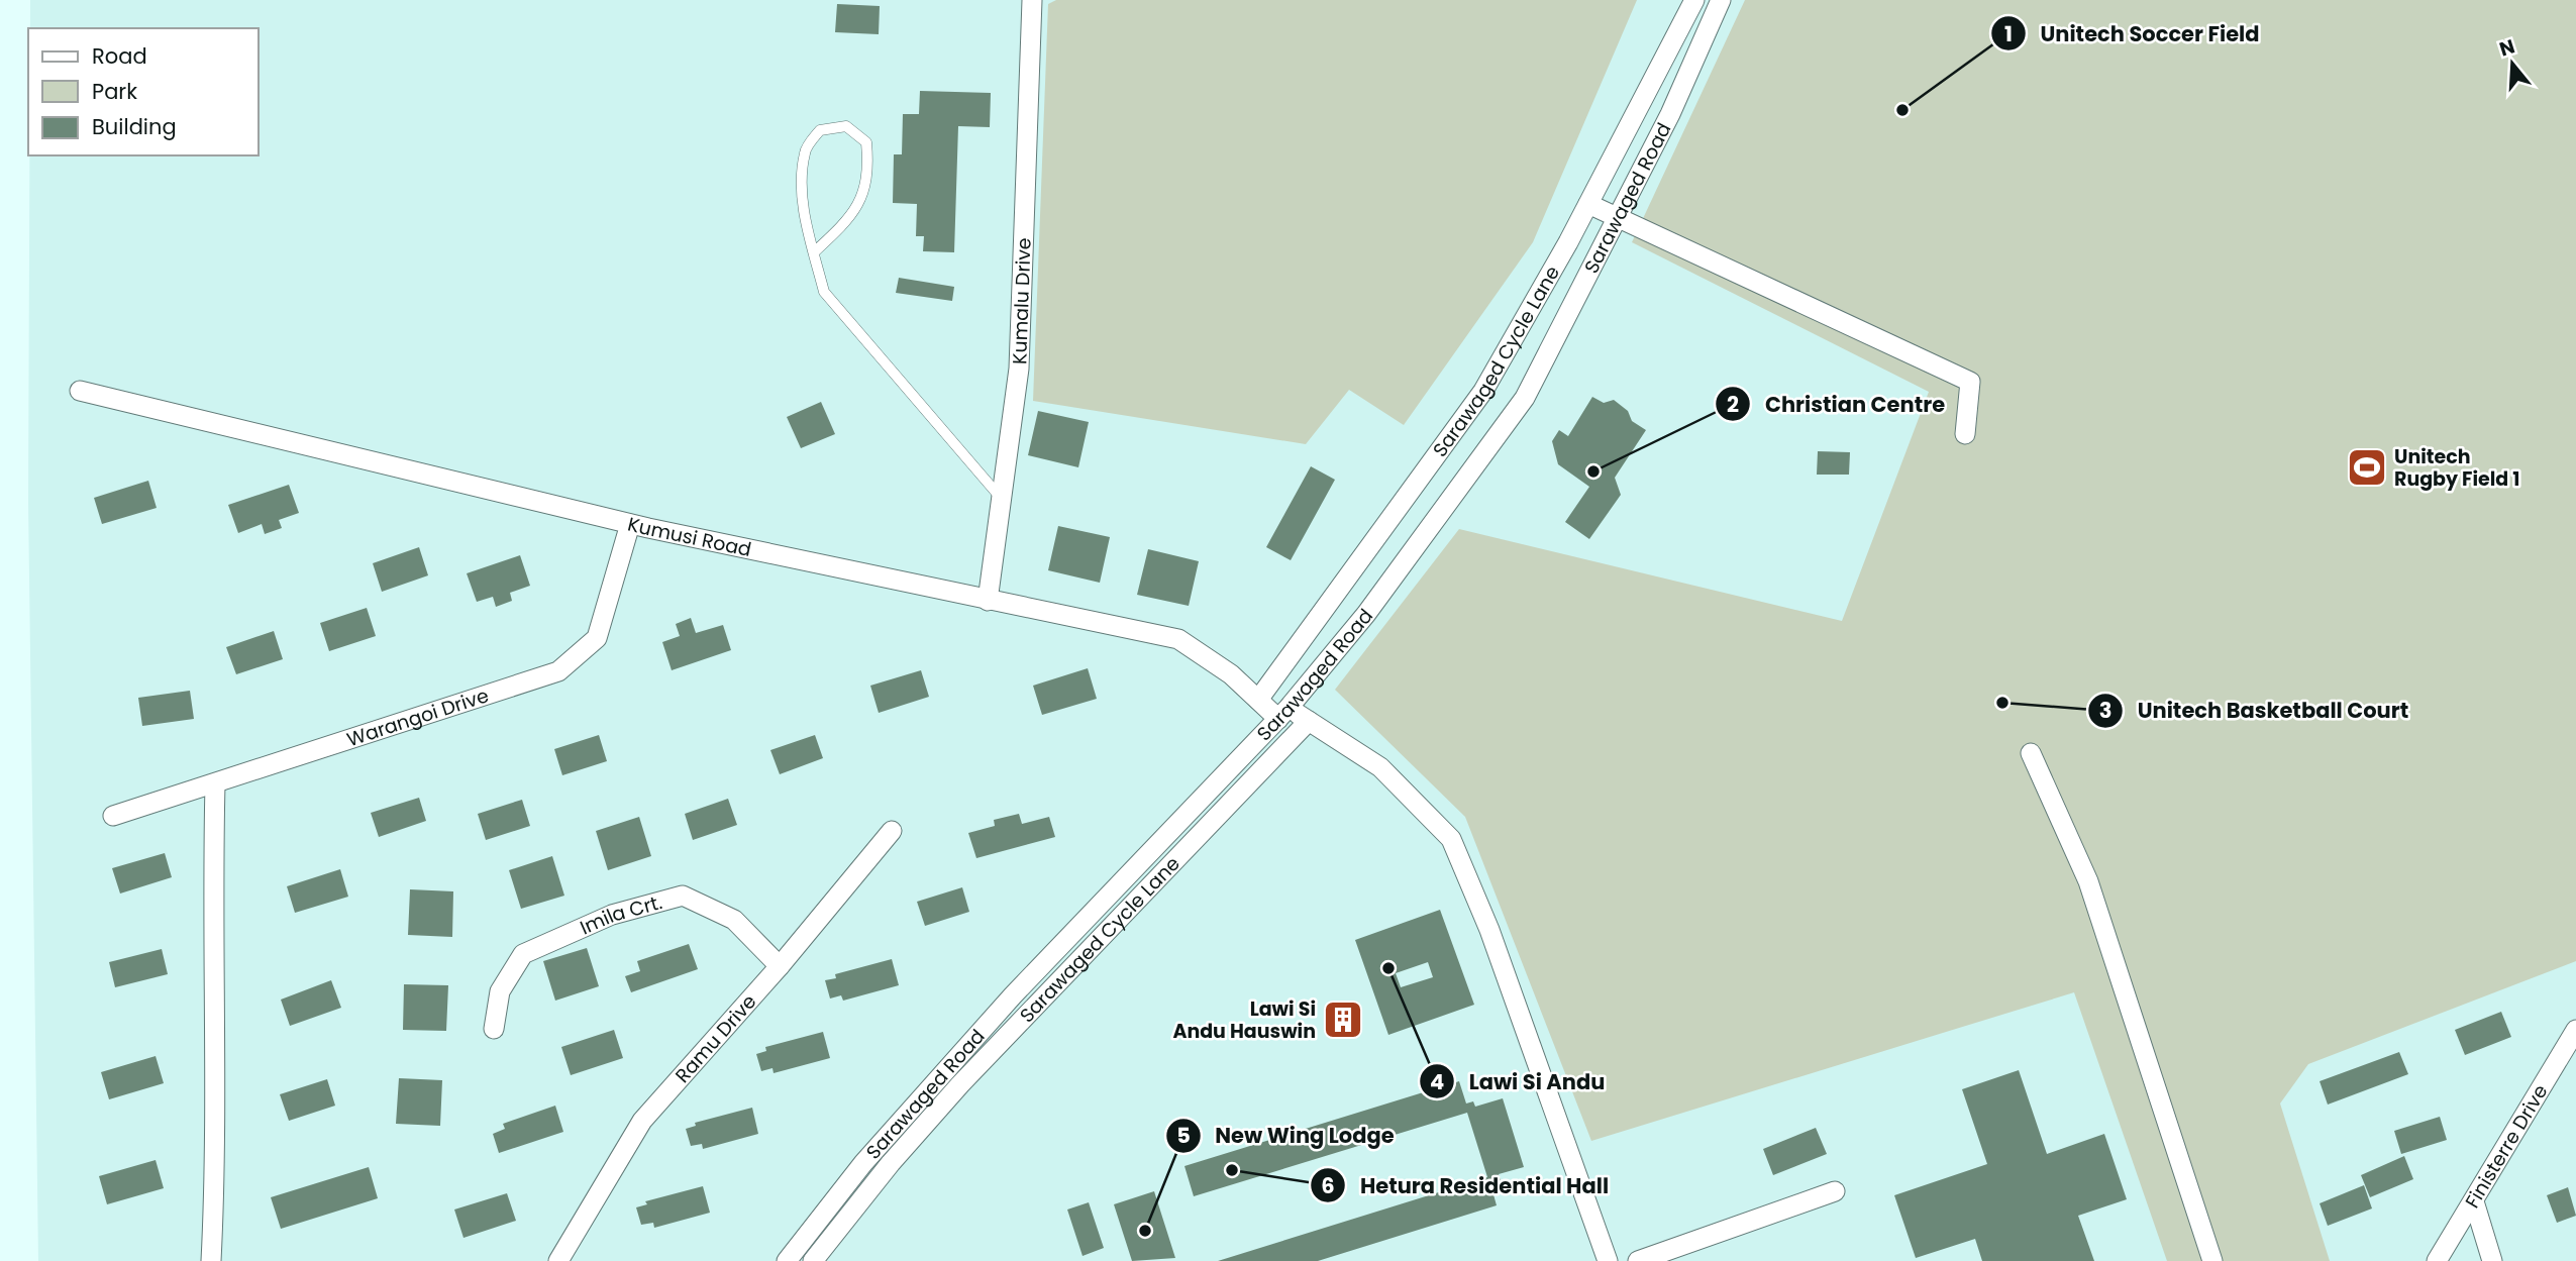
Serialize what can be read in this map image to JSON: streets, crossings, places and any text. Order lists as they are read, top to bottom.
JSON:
{
  "streets": {
    "street": [
      "Sarawaged Road",
      "Kumalu Drive",
      "Sarawaged Cycle Lane",
      "Kumusi Road",
      "Warangoi Drive",
      "Imila Crt.",
      "Ramu Drive",
      "Finisterre Drive"
    ]
  },
  "crossings": [
    ["Sarawaged Road", "Kumusi Road"],
    ["Kumalu Drive", "Kumusi Road"],
    ["Sarawaged Cycle Lane", "Kumusi Road"],
    ["Kumusi Road", "Warangoi Drive"],
    ["Imila Crt.", "Ramu Drive"]
  ],
  "places": {
    "other": [
      "Unitech Soccer Field",
      "Christian Centre",
      "Unitech Basketball Court",
      "Lawi Si Andu",
      "Hetura Residential Hall",
      "New Wing Lodge"
    ],
    "sports": ["Unitech Rugby Field 1"],
    "building": ["Lawi Si Andu Hauswin"]
  },
  "legend": ["Road", "Park", "Building"],
  "north": "top"
}
